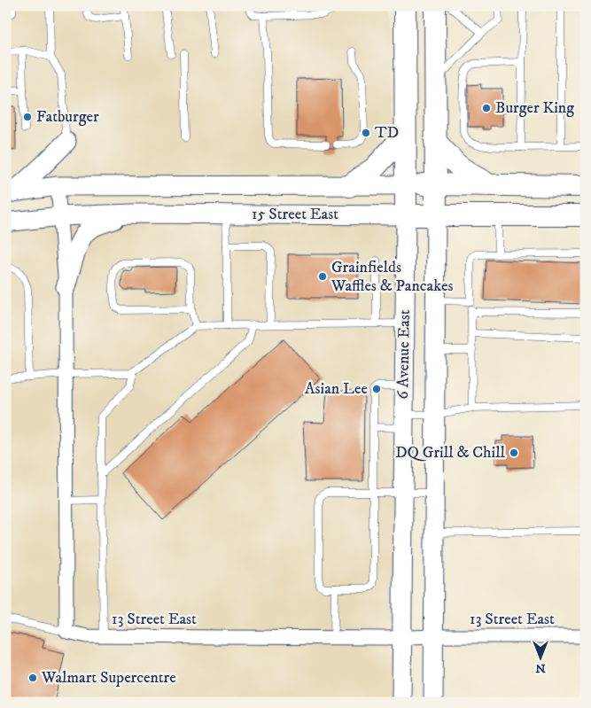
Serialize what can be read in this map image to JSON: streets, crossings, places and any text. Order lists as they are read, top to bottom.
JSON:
{
  "streets": {
    "main road": ["15 Street East", "6 Avenue East"],
    "street": ["13 Street East"]
  },
  "crossings": [
    ["15 Street East", "6 Avenue East"],
    ["6 Avenue East", "13 Street East"]
  ],
  "places": [
    "Burger King",
    "Fatburger",
    "TD",
    "Grainfields Waffles & Pancakes",
    "Asian Lee",
    "DQ Grill & Chill",
    "Walmart Supercentre"
  ],
  "north": "bottom"
}
